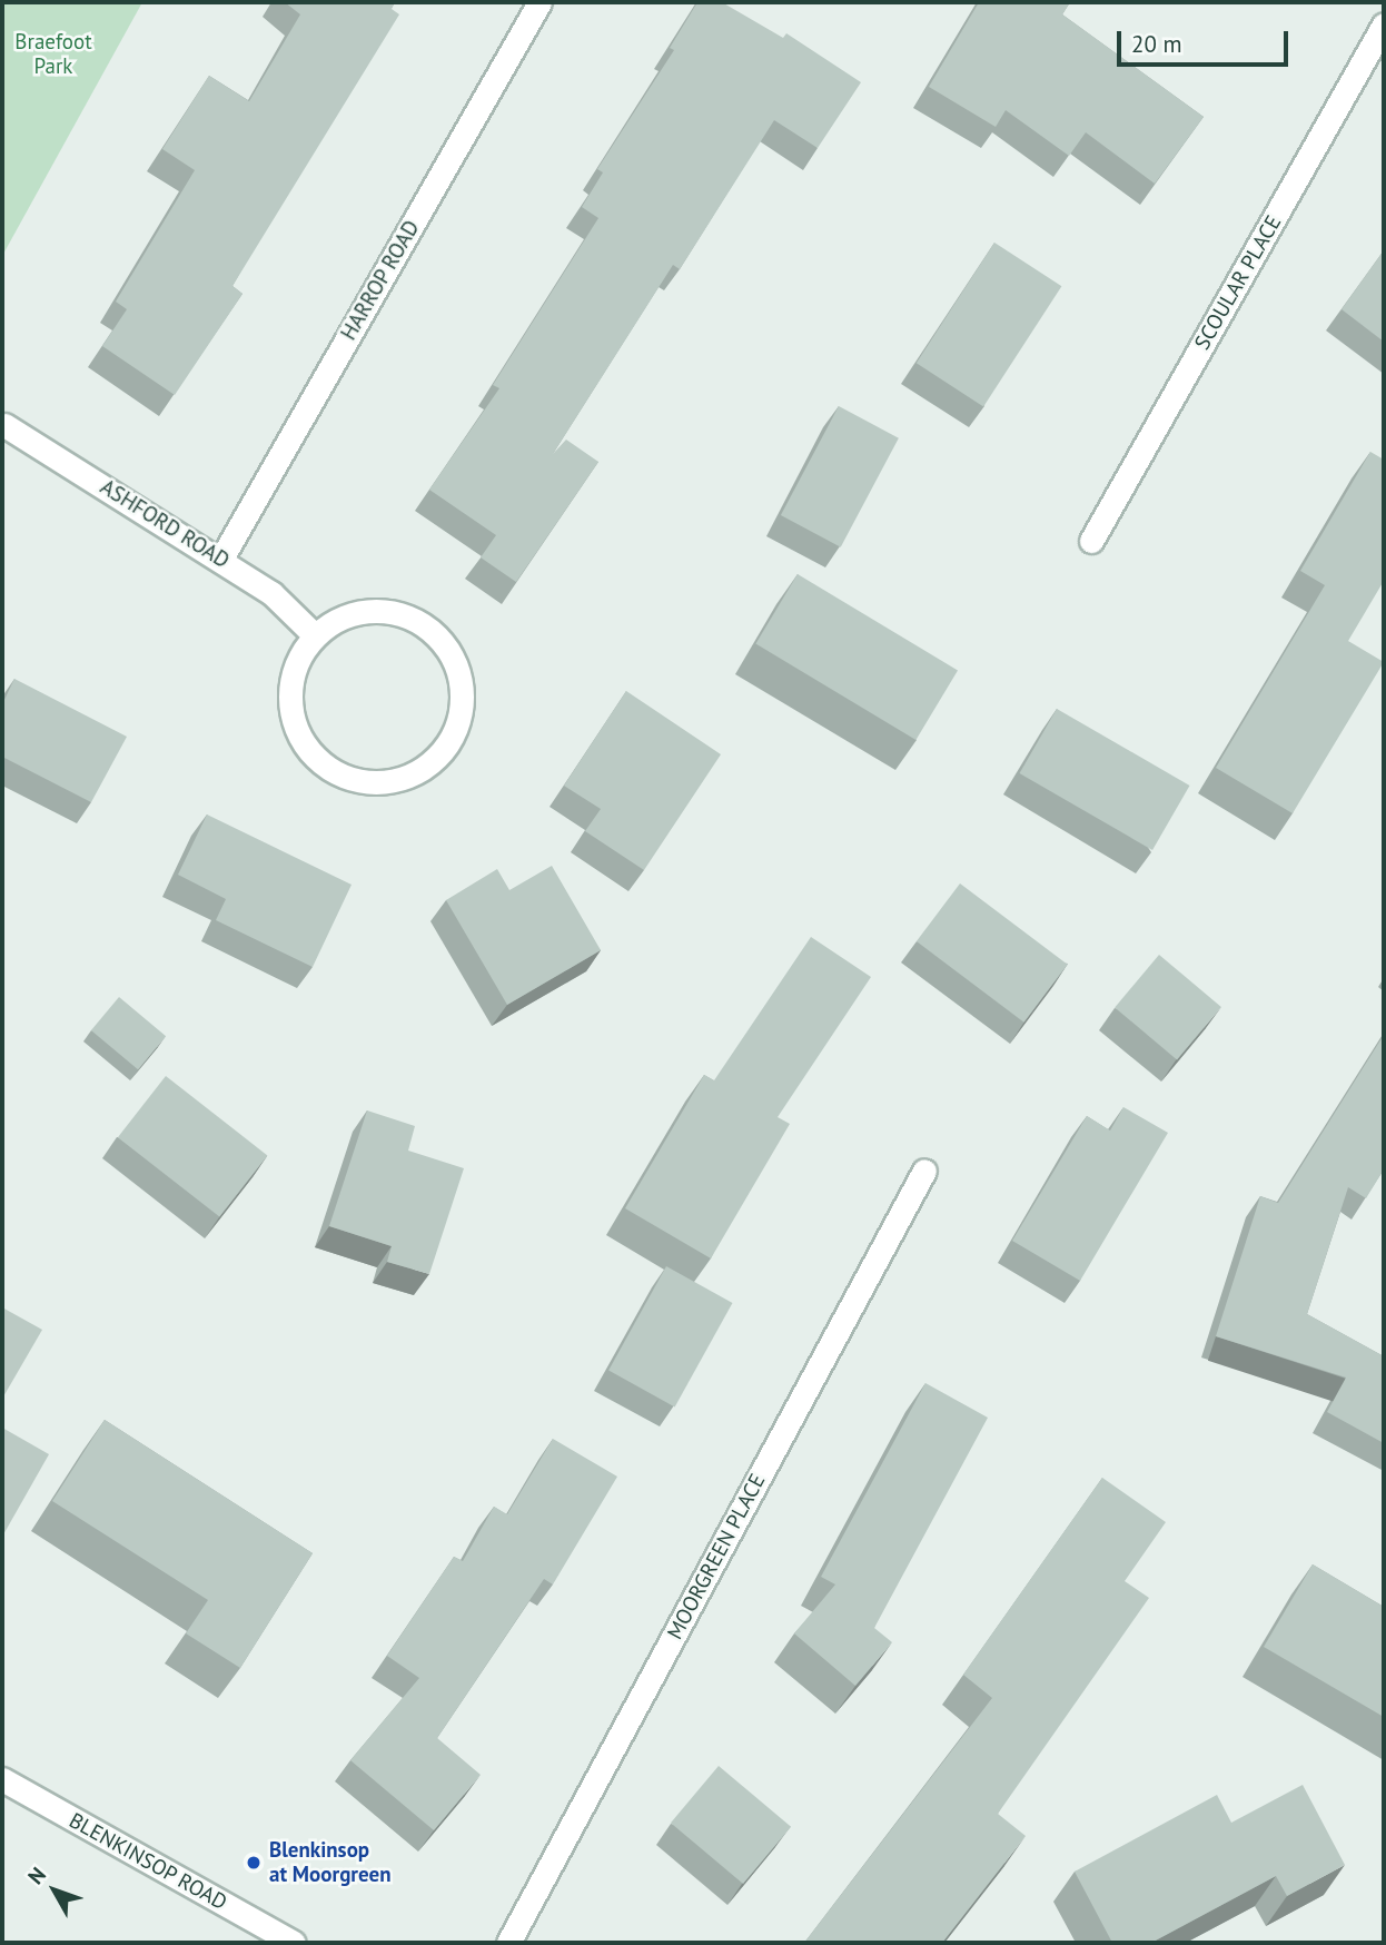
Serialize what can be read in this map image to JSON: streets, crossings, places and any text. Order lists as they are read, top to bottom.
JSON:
{
  "streets": {
    "street": [
      "HARROP ROAD",
      "SCOULAR PLACE",
      "ASHFORD ROAD",
      "MOORGREEN PLACE",
      "BLENKINSOP ROAD"
    ]
  },
  "crossings": [
    ["HARROP ROAD", "ASHFORD ROAD"]
  ],
  "parks": ["Braefoot Park"],
  "places": ["Blenkinsop at Moorgreen"],
  "scale_bar": "20 m",
  "north": "top left"
}
